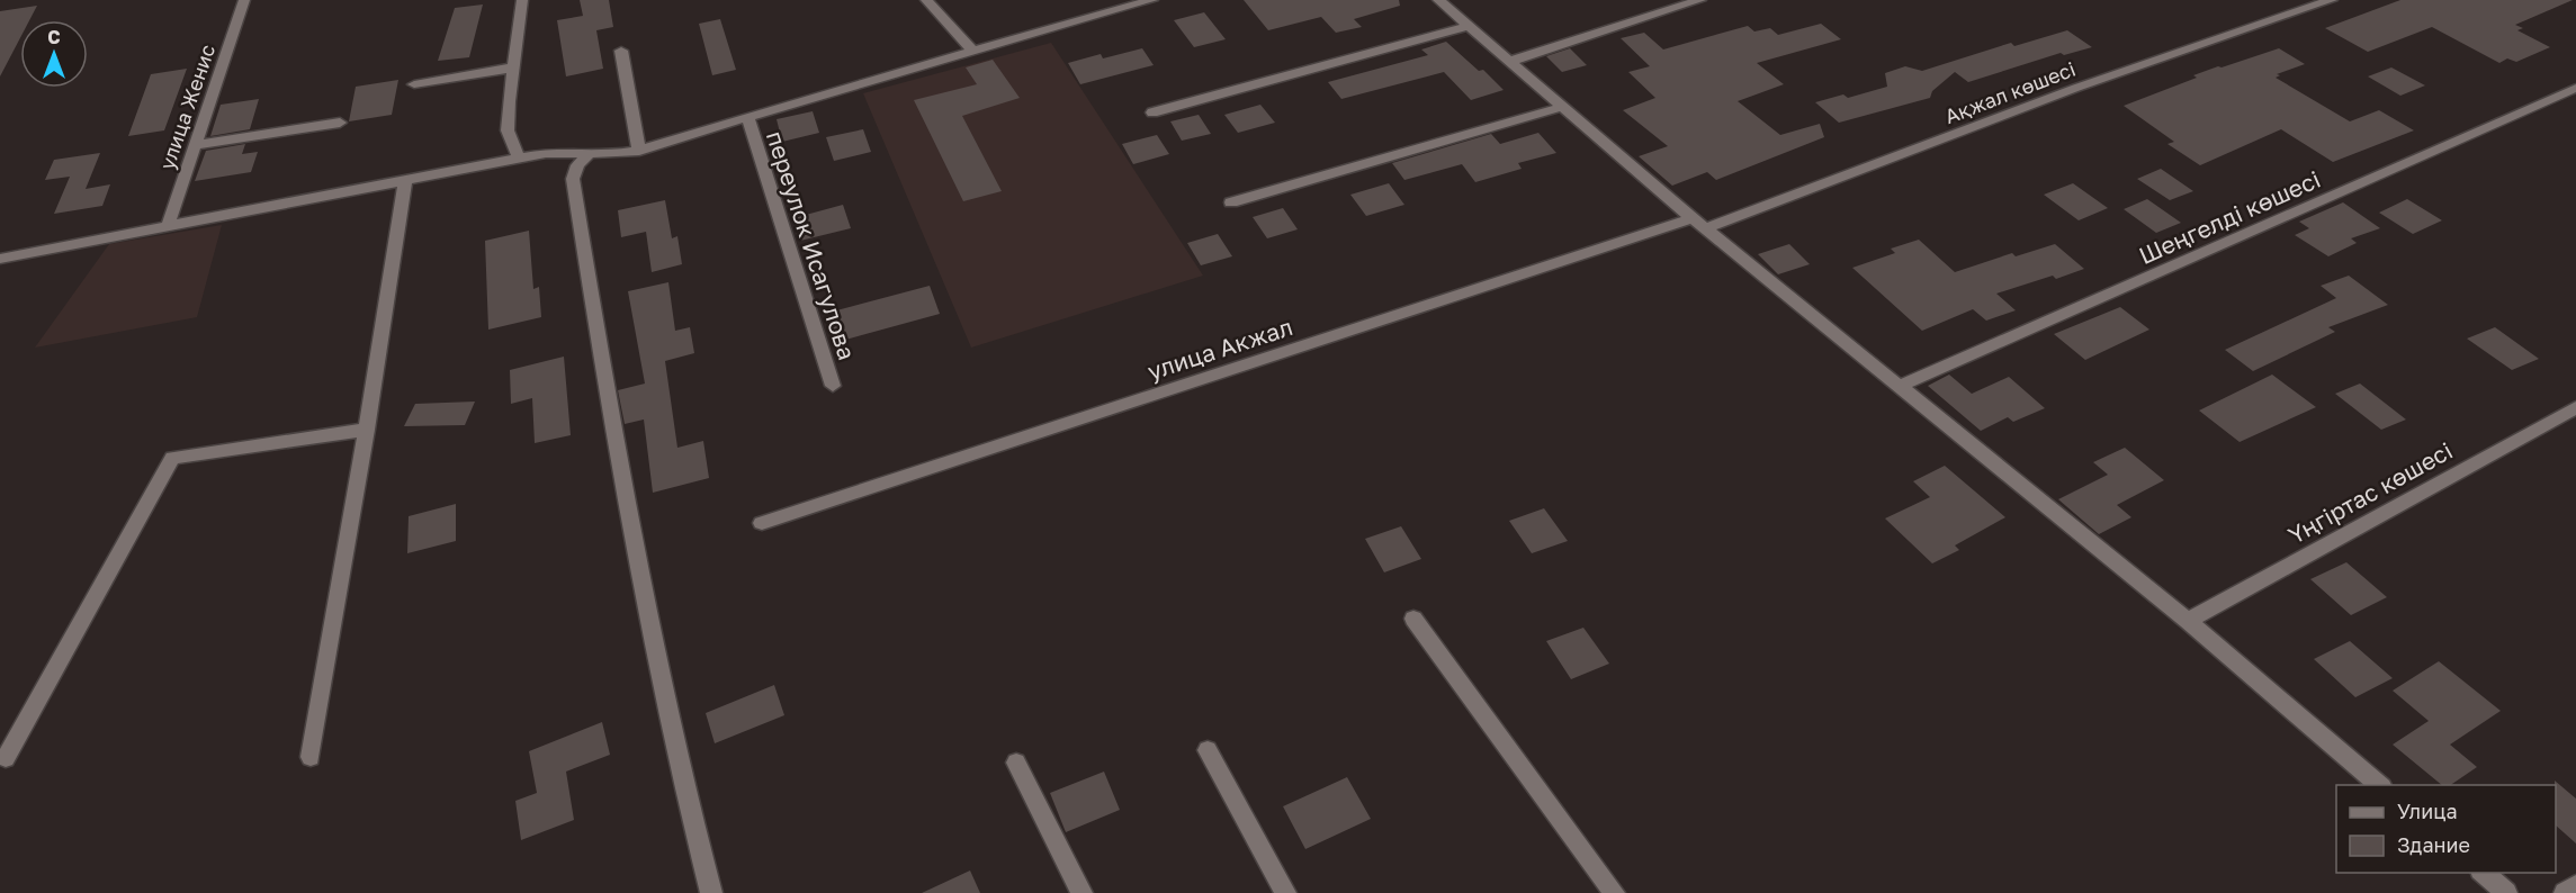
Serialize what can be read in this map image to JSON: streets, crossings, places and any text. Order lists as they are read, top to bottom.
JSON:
{
  "streets": {
    "street": [
      "Ақжал көшесі",
      "улица Женис",
      "Шеңгелді көшесі",
      "переулок Исагулова",
      "улица Акжал",
      "Үңгіртас көшесі"
    ]
  },
  "crossings": [
    ["Ақжал көшесі", "улица Акжал"]
  ],
  "legend": ["Улица", "Здание"],
  "north": "top"
}
